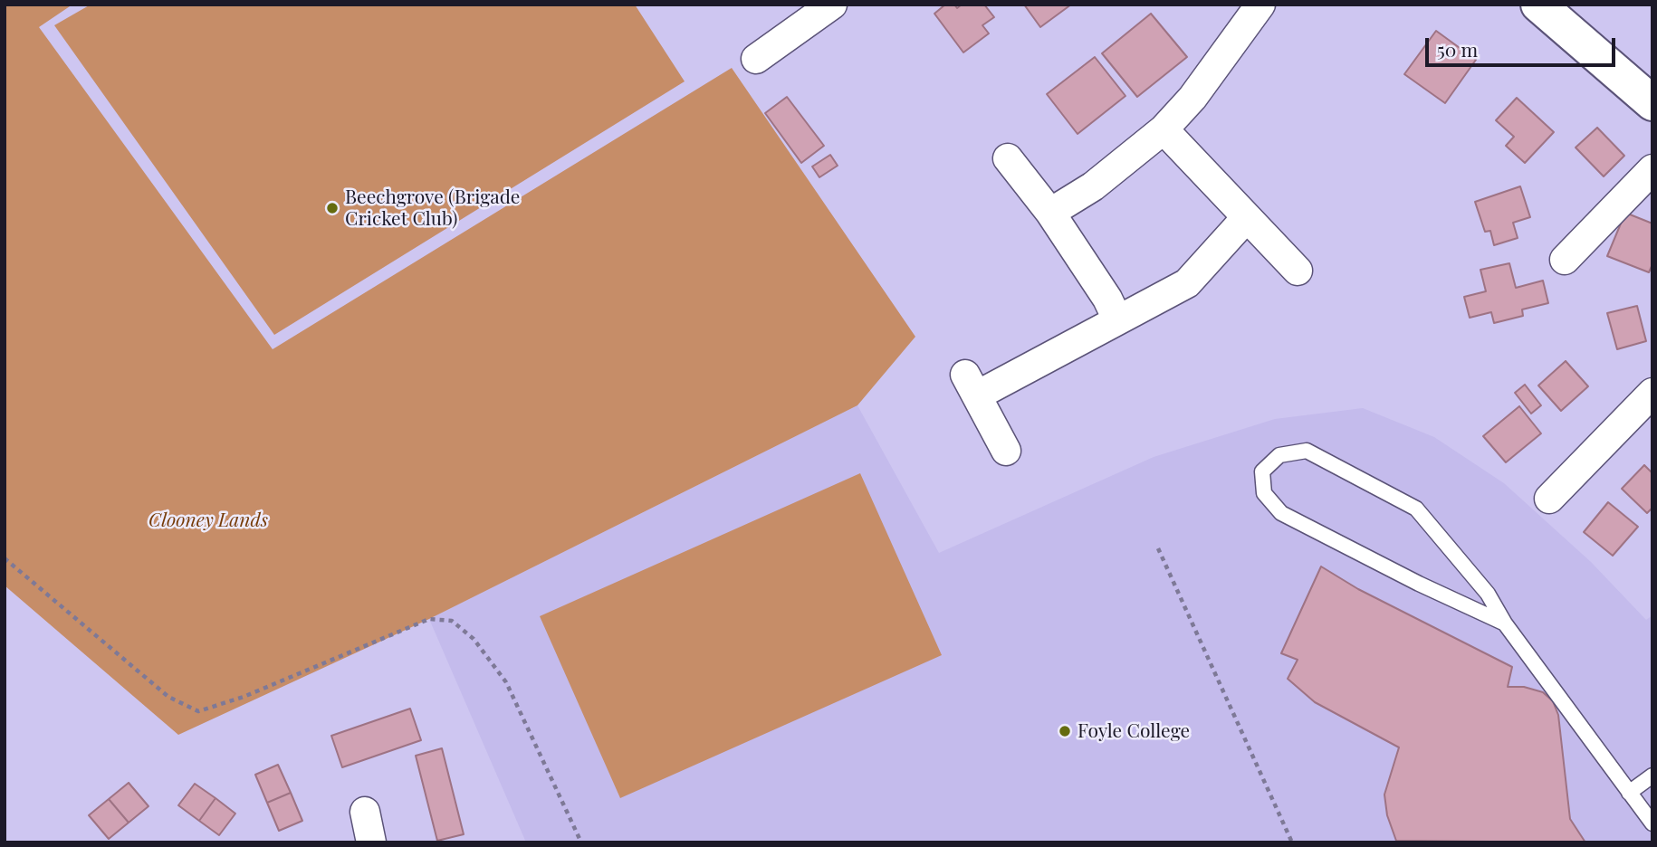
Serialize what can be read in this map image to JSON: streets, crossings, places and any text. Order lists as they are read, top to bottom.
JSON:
{
  "parks": ["Clooney Lands"],
  "places": ["Beechgrove (Brigade Cricket Club)", "Foyle College"],
  "scale_bar": "50 m"
}
